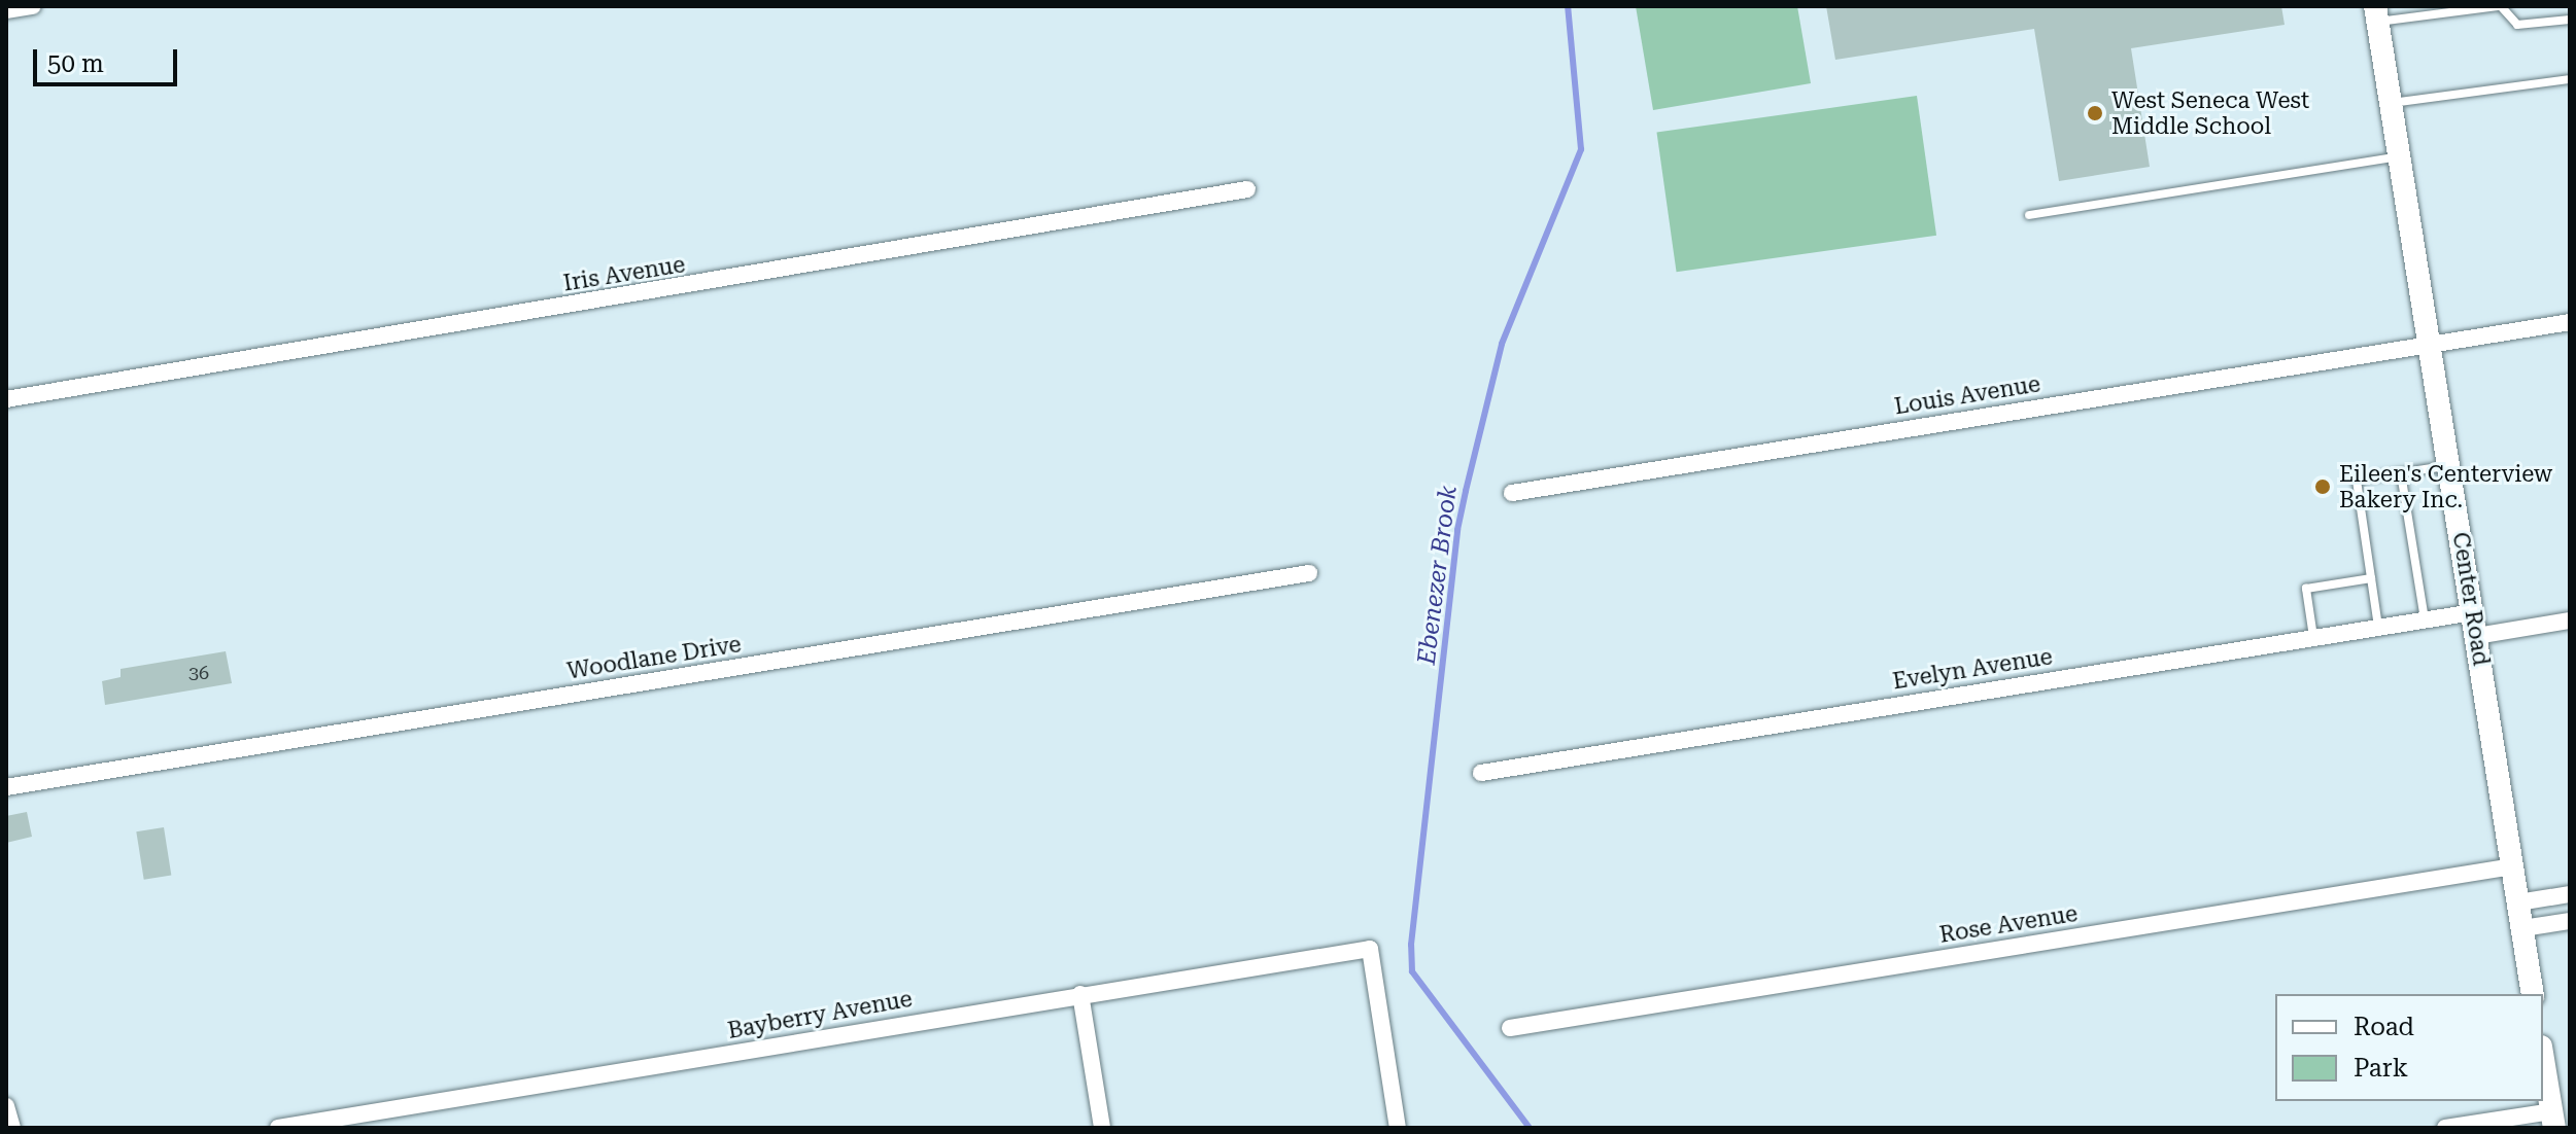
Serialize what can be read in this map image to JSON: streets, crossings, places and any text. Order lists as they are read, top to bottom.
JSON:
{
  "streets": {
    "main road": ["Center Road"],
    "street": [
      "Iris Avenue",
      "Louis Avenue",
      "Woodlane Drive",
      "Evelyn Avenue",
      "Rose Avenue",
      "Bayberry Avenue"
    ]
  },
  "crossings": [
    ["Louis Avenue", "Center Road"],
    ["Center Road", "Evelyn Avenue"],
    ["Center Road", "Rose Avenue"]
  ],
  "water": ["Ebenezer Brook"],
  "places": ["West Seneca West Middle School", "Eileen's Centerview Bakery Inc."],
  "house_numbers": ["36"],
  "legend": ["Road", "Park"],
  "scale_bar": "50 m"
}
